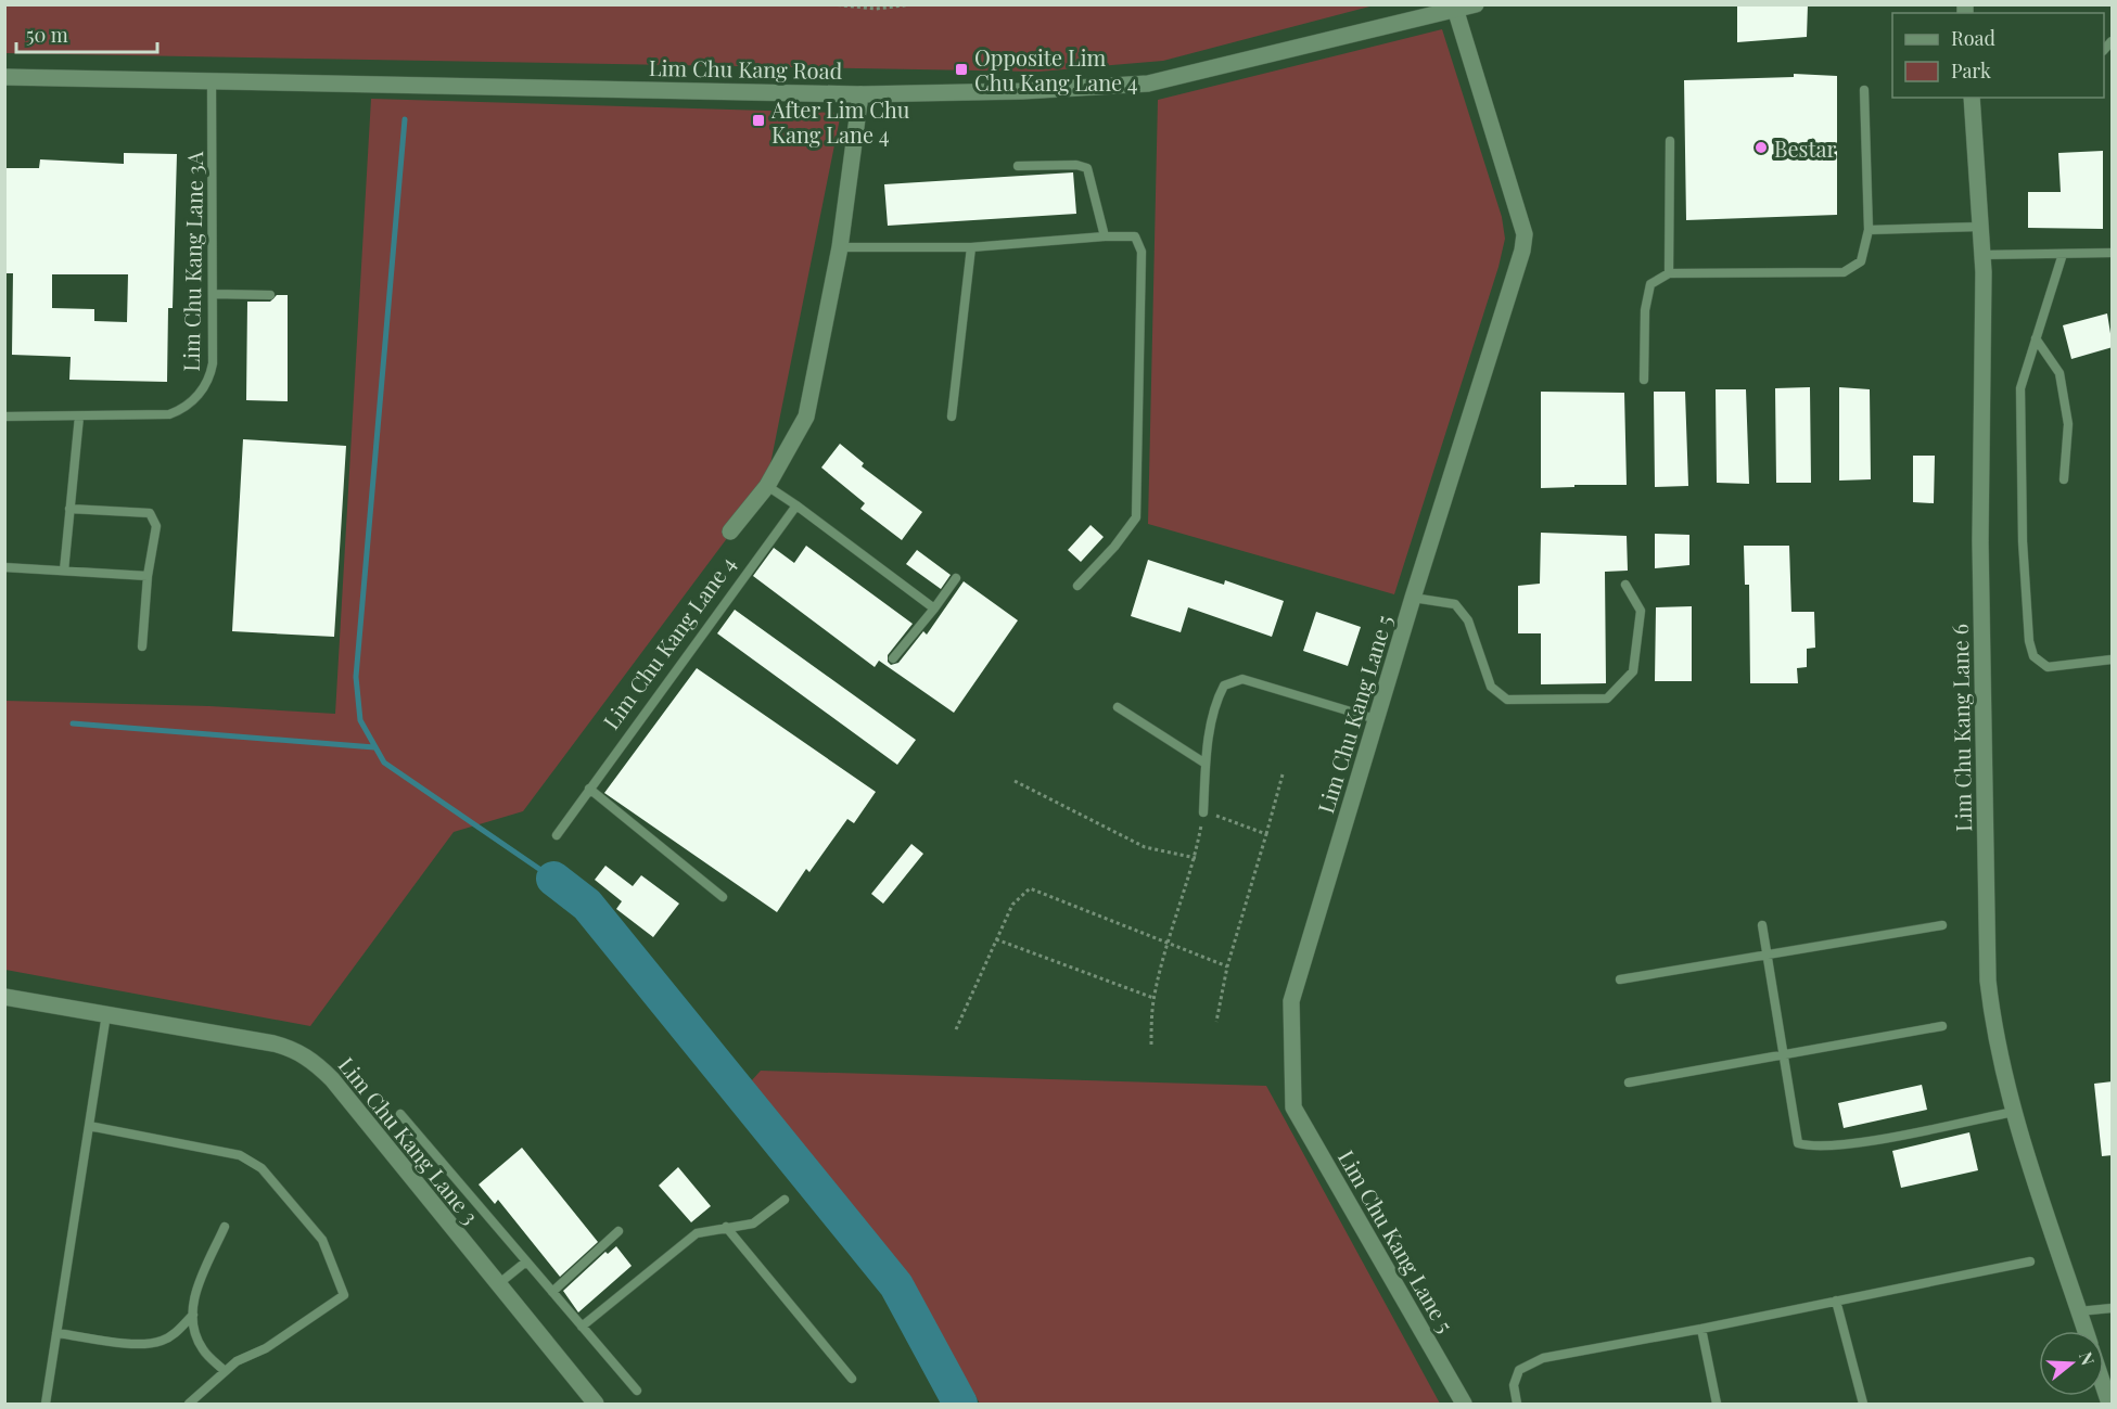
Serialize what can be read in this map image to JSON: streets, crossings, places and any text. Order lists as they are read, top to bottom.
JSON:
{
  "streets": {
    "street": [
      "Lim Chu Kang Road",
      "Lim Chu Kang Lane 4",
      "Lim Chu Kang Lane 5",
      "Lim Chu Kang Lane 6",
      "Lim Chu Kang Lane 3"
    ],
    "lane": ["Lim Chu Kang Lane 3A"]
  },
  "crossings": [
    ["Lim Chu Kang Road", "Lim Chu Kang Lane 3A"],
    ["Lim Chu Kang Road", "Lim Chu Kang Lane 4"],
    ["Lim Chu Kang Road", "Lim Chu Kang Lane 5"]
  ],
  "places": {
    "transit": ["Opposite Lim Chu Kang Lane 4", "After Lim Chu Kang Lane 4"],
    "other": ["Bestar"]
  },
  "legend": ["Road", "Park"],
  "scale_bar": "50 m",
  "north": "right"
}
